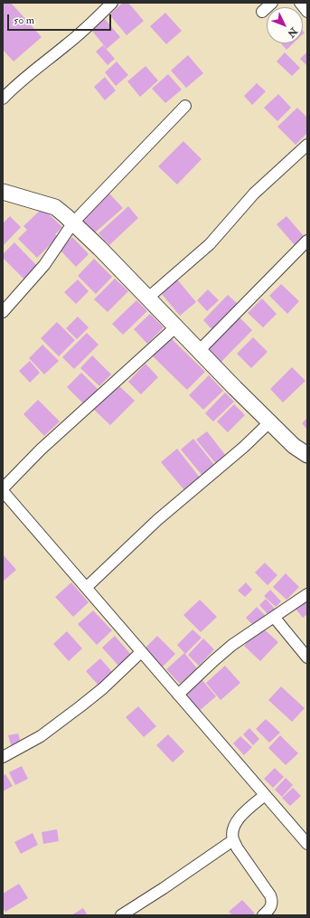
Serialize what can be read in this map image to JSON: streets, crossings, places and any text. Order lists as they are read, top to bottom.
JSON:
{
  "scale_bar": "50 m",
  "north": "bottom right"
}
